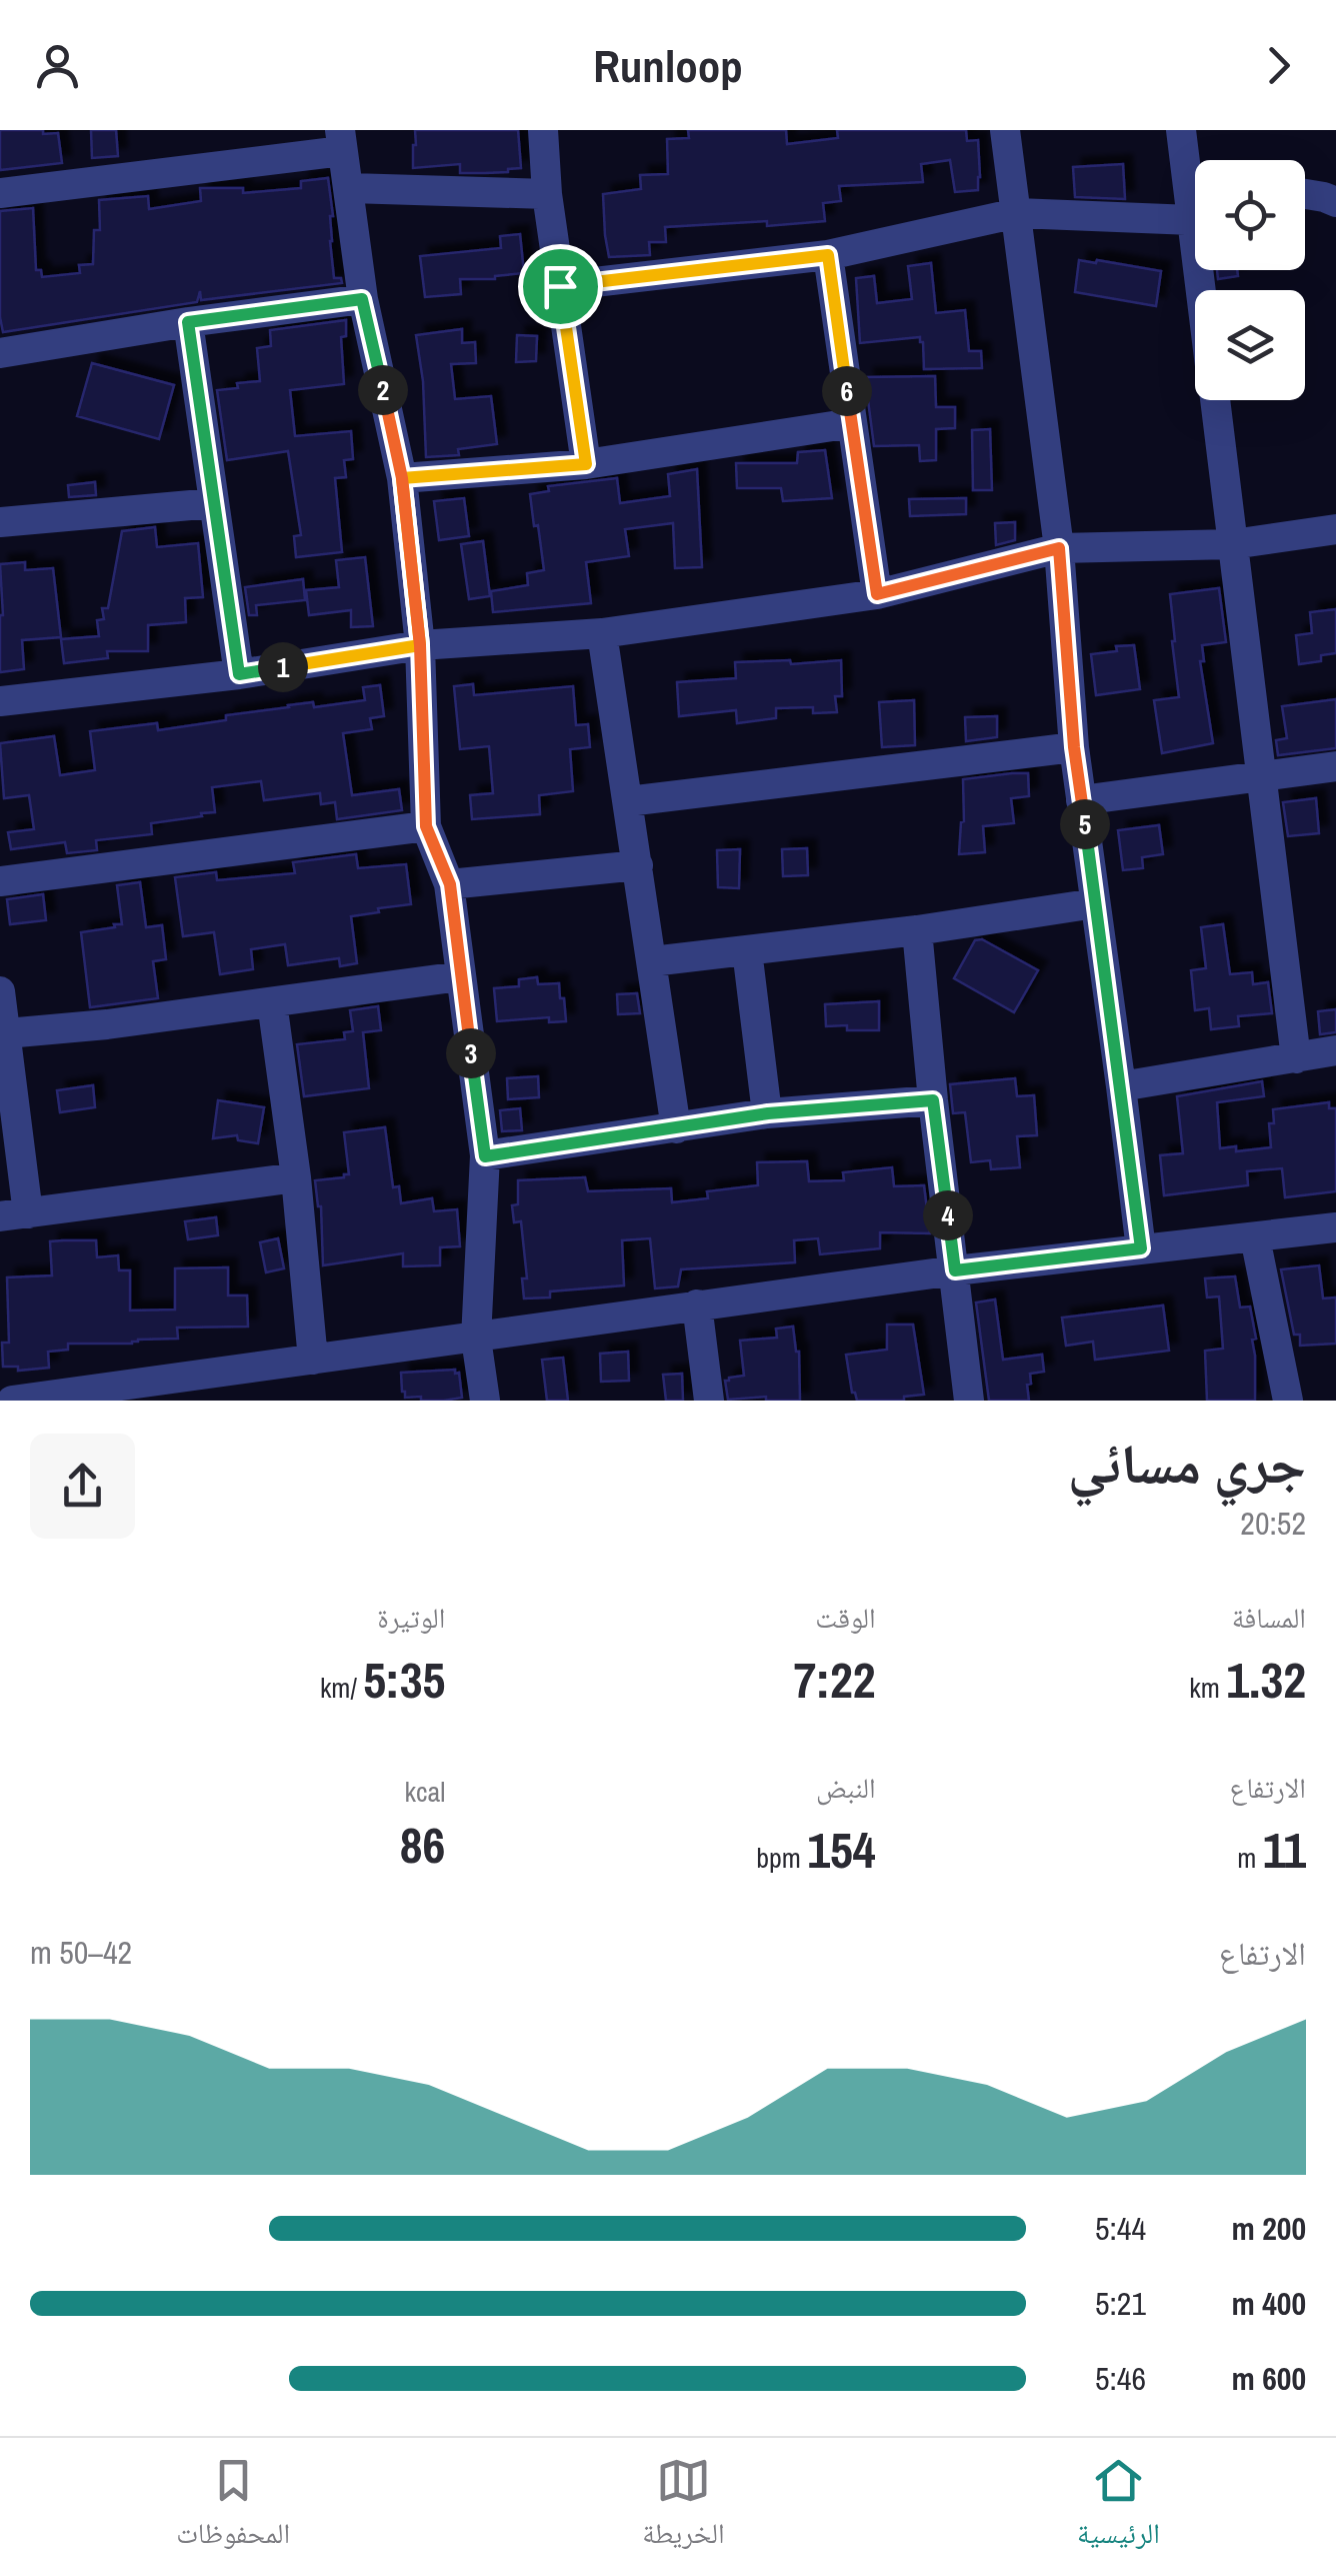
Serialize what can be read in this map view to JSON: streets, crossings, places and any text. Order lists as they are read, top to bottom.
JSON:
{
  "page": {
    "header": "Runloop",
    "pins": [
      "2",
      "6",
      "1",
      "5",
      "3",
      "4"
    ],
    "heading": ["جري مسائي", "20:52"],
    "stats": [
      ["المسافة", "1.32 km"],
      ["الوقت", "7:22"],
      ["الوتيرة", "5:35 /km"],
      ["الارتفاع", "11 m"],
      ["النبض", "154 bpm"],
      ["kcal", "86"]
    ],
    "chart": ["الارتفاع", "42–50 m"],
    "list": [
      {
        "name": "200 m",
        "note": "5:44"
      },
      {
        "name": "400 m",
        "note": "5:21"
      },
      {
        "name": "600 m",
        "note": "5:46"
      }
    ],
    "tabs": ["الرئيسية", "الخريطة", "المحفوظات"]
  }
}
